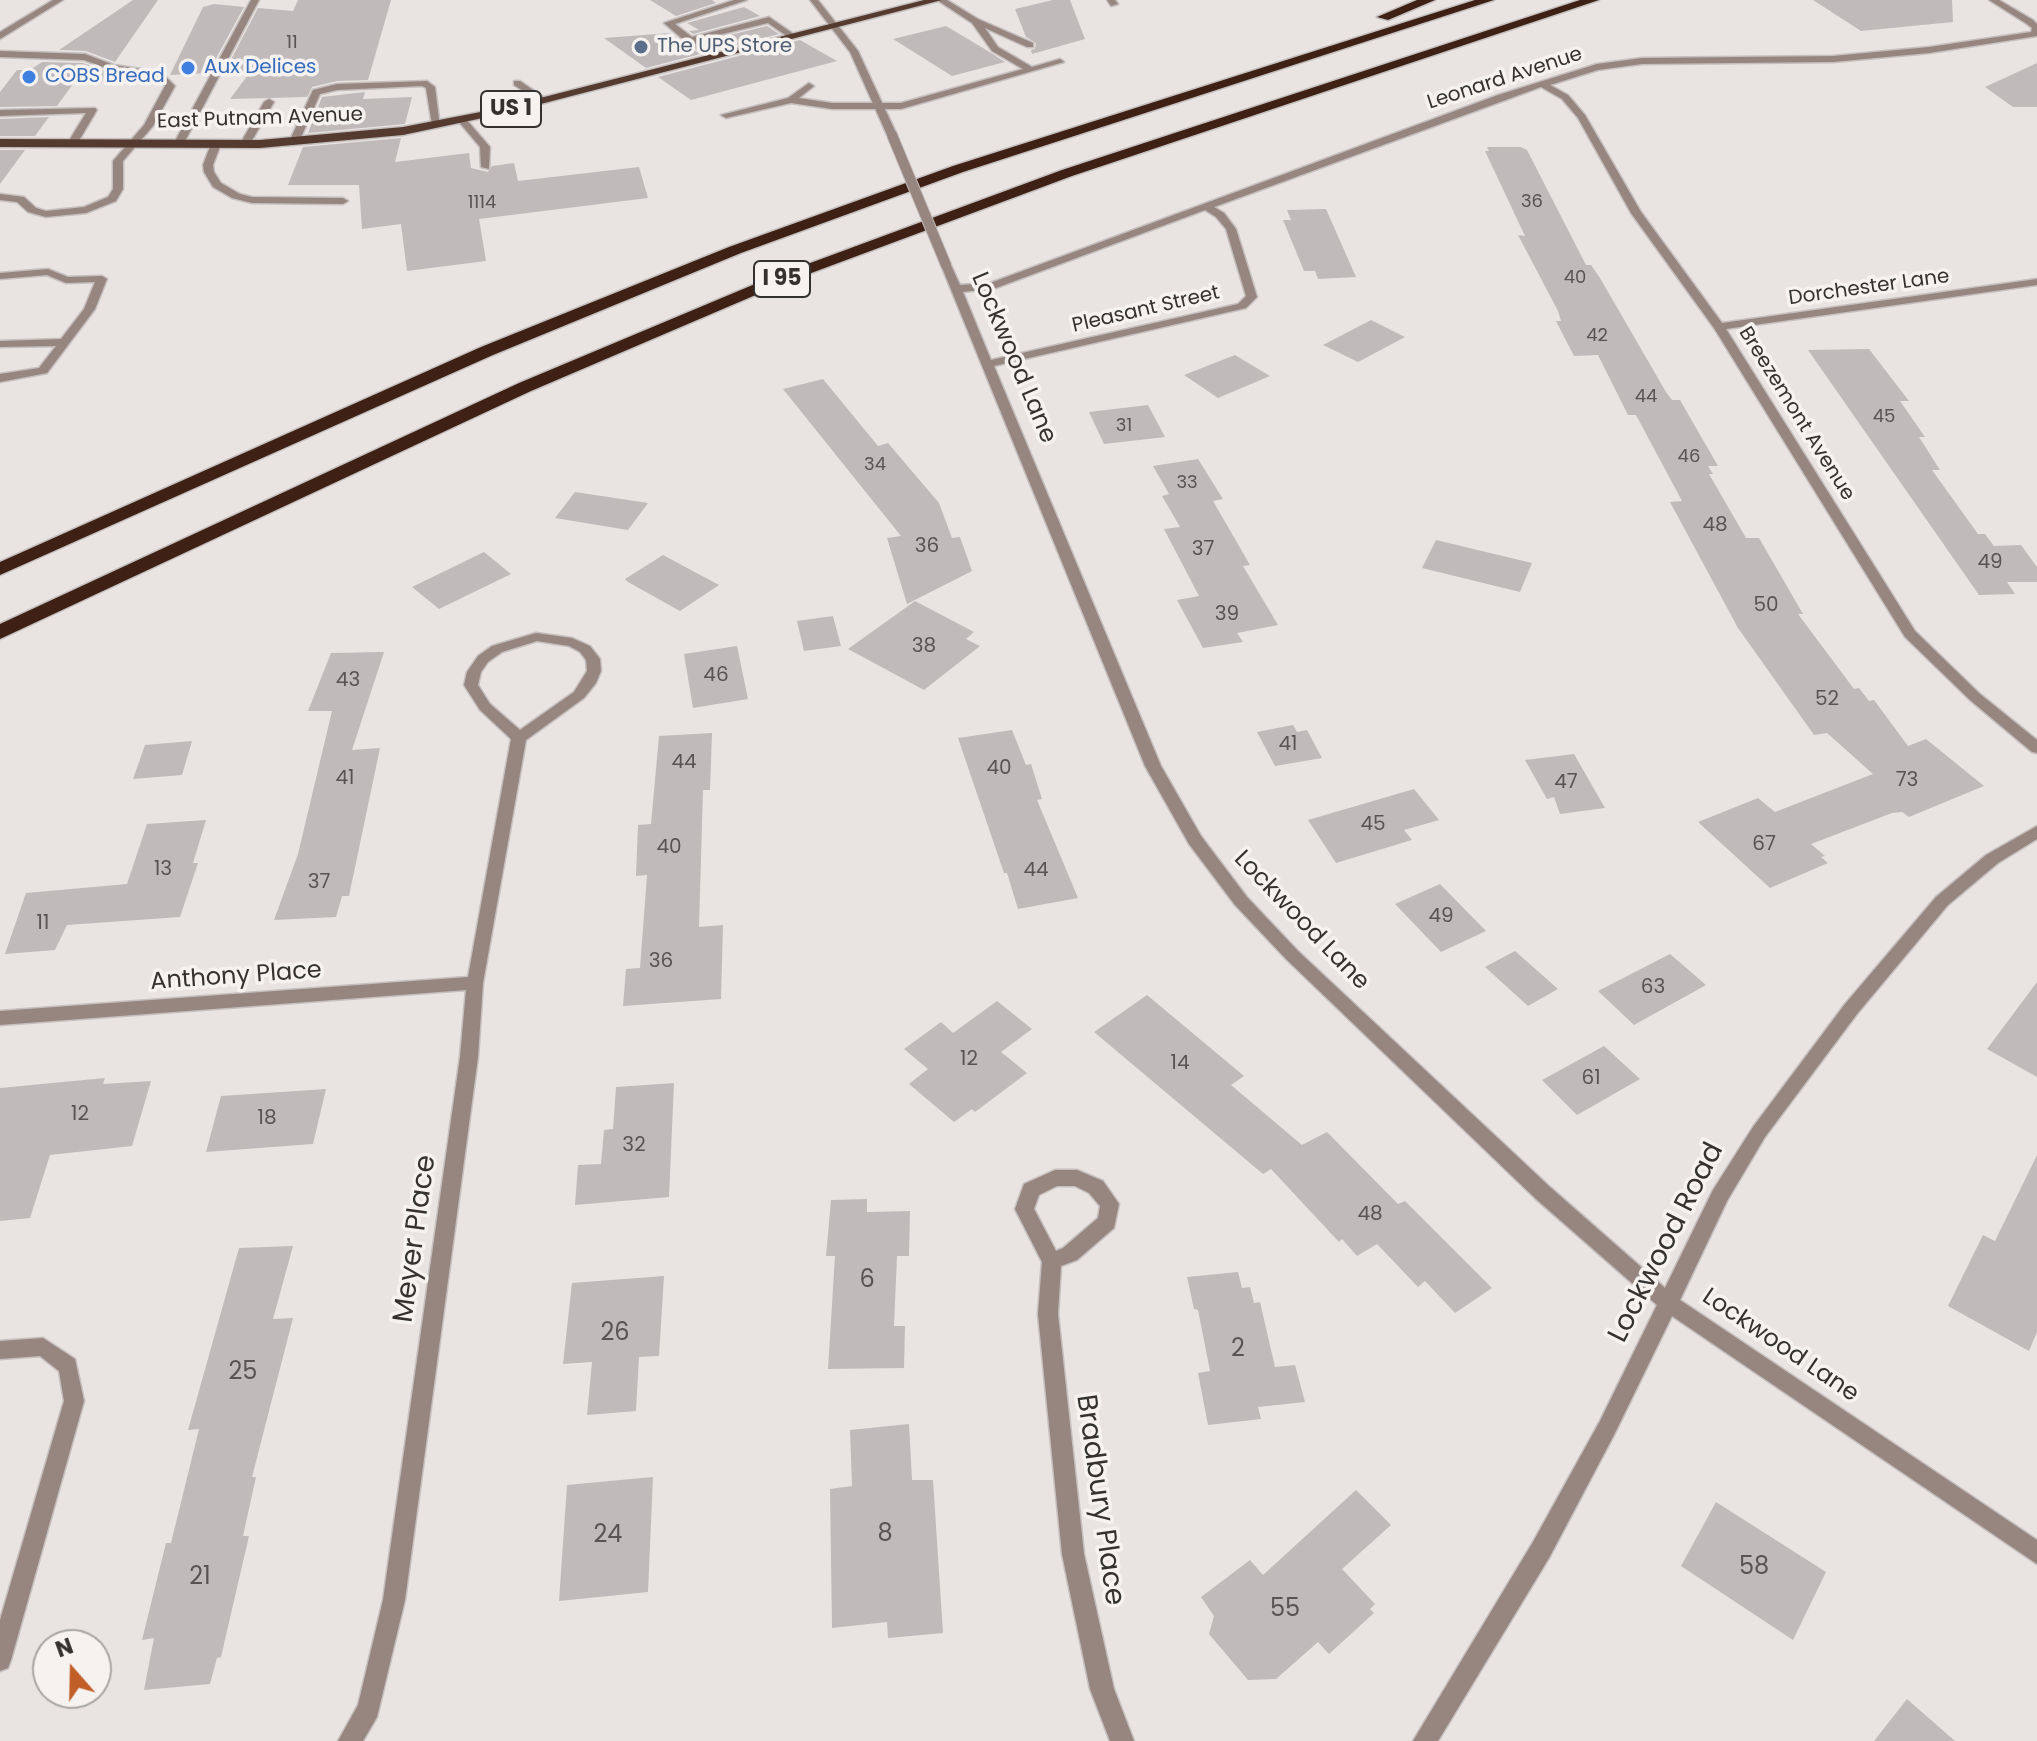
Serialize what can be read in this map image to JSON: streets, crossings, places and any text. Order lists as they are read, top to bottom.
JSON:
{
  "streets": {
    "highway": ["I 95"],
    "main road": ["US 1", "East Putnam Avenue"],
    "street": [
      "Leonard Avenue",
      "Dorchester Lane",
      "Pleasant Street",
      "Lockwood Lane",
      "Breezemont Avenue",
      "Anthony Place",
      "Meyer Place",
      "Lockwood Road",
      "Bradbury Place"
    ]
  },
  "crossings": [
    ["Leonard Avenue", "Pleasant Street"],
    ["Leonard Avenue", "Lockwood Lane"],
    ["Leonard Avenue", "Breezemont Avenue"],
    ["East Putnam Avenue", "Lockwood Lane"],
    ["Dorchester Lane", "Breezemont Avenue"],
    ["Pleasant Street", "Lockwood Lane"],
    ["Lockwood Lane", "Lockwood Road"],
    ["Anthony Place", "Meyer Place"]
  ],
  "places": ["The UPS Store", "Aux Delices", "COBS Bread"],
  "house_numbers": [
    "11",
    "36",
    "1114",
    "40",
    "42",
    "44",
    "45",
    "31",
    "46",
    "34",
    "33",
    "48",
    "36",
    "37",
    "49",
    "50",
    "39",
    "38",
    "46",
    "43",
    "52",
    "41",
    "44",
    "40",
    "41",
    "73",
    "47",
    "45",
    "67",
    "40",
    "13",
    "44",
    "37",
    "49",
    "11",
    "36",
    "63",
    "12",
    "14",
    "61",
    "12",
    "18",
    "32",
    "48",
    "6",
    "26",
    "2",
    "25",
    "8",
    "24",
    "58",
    "21",
    "55"
  ],
  "north": "top"
}
